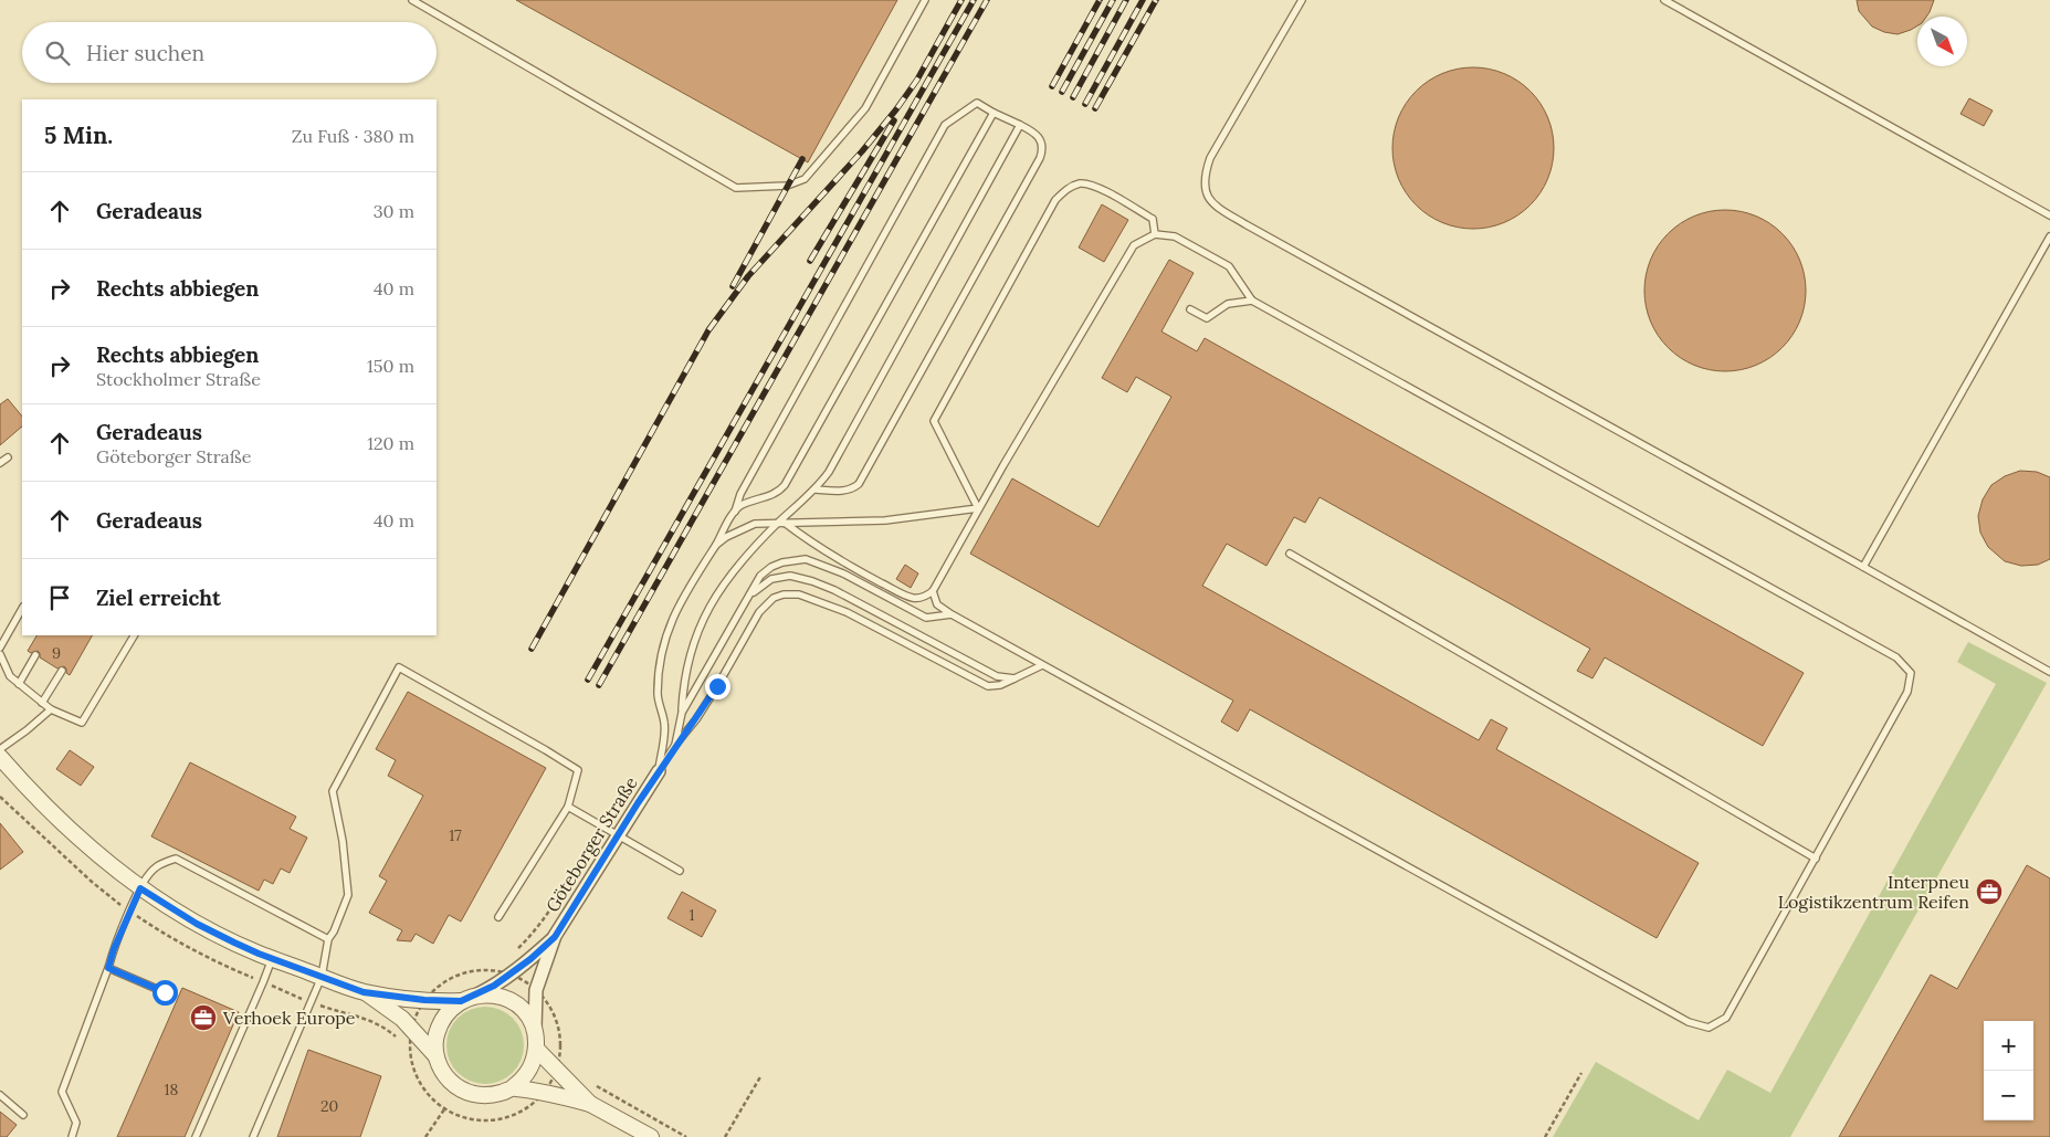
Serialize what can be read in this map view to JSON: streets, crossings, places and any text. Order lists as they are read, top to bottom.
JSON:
{
  "streets": {
    "street": ["Göteborger Straße"]
  },
  "places": {
    "office": ["Interpneu Logistikzentrum Reifen", "Verhoek Europe"]
  },
  "house_numbers": [
    "9",
    "17",
    "1",
    "18",
    "20"
  ],
  "north": "bottom right",
  "page": {
    "search": "Hier suchen",
    "heading": ["5 Min.", "Zu Fuß · 380 m"],
    "list": [
      ["Geradeaus", "30 m"],
      ["Rechts abbiegen", "40 m"],
      ["Rechts abbiegen", "Stockholmer Straße", "150 m"],
      ["Geradeaus", "Göteborger Straße", "120 m"],
      ["Geradeaus", "40 m"],
      "Ziel erreicht"
    ],
    "map_buttons": ["+", "−"]
  }
}
